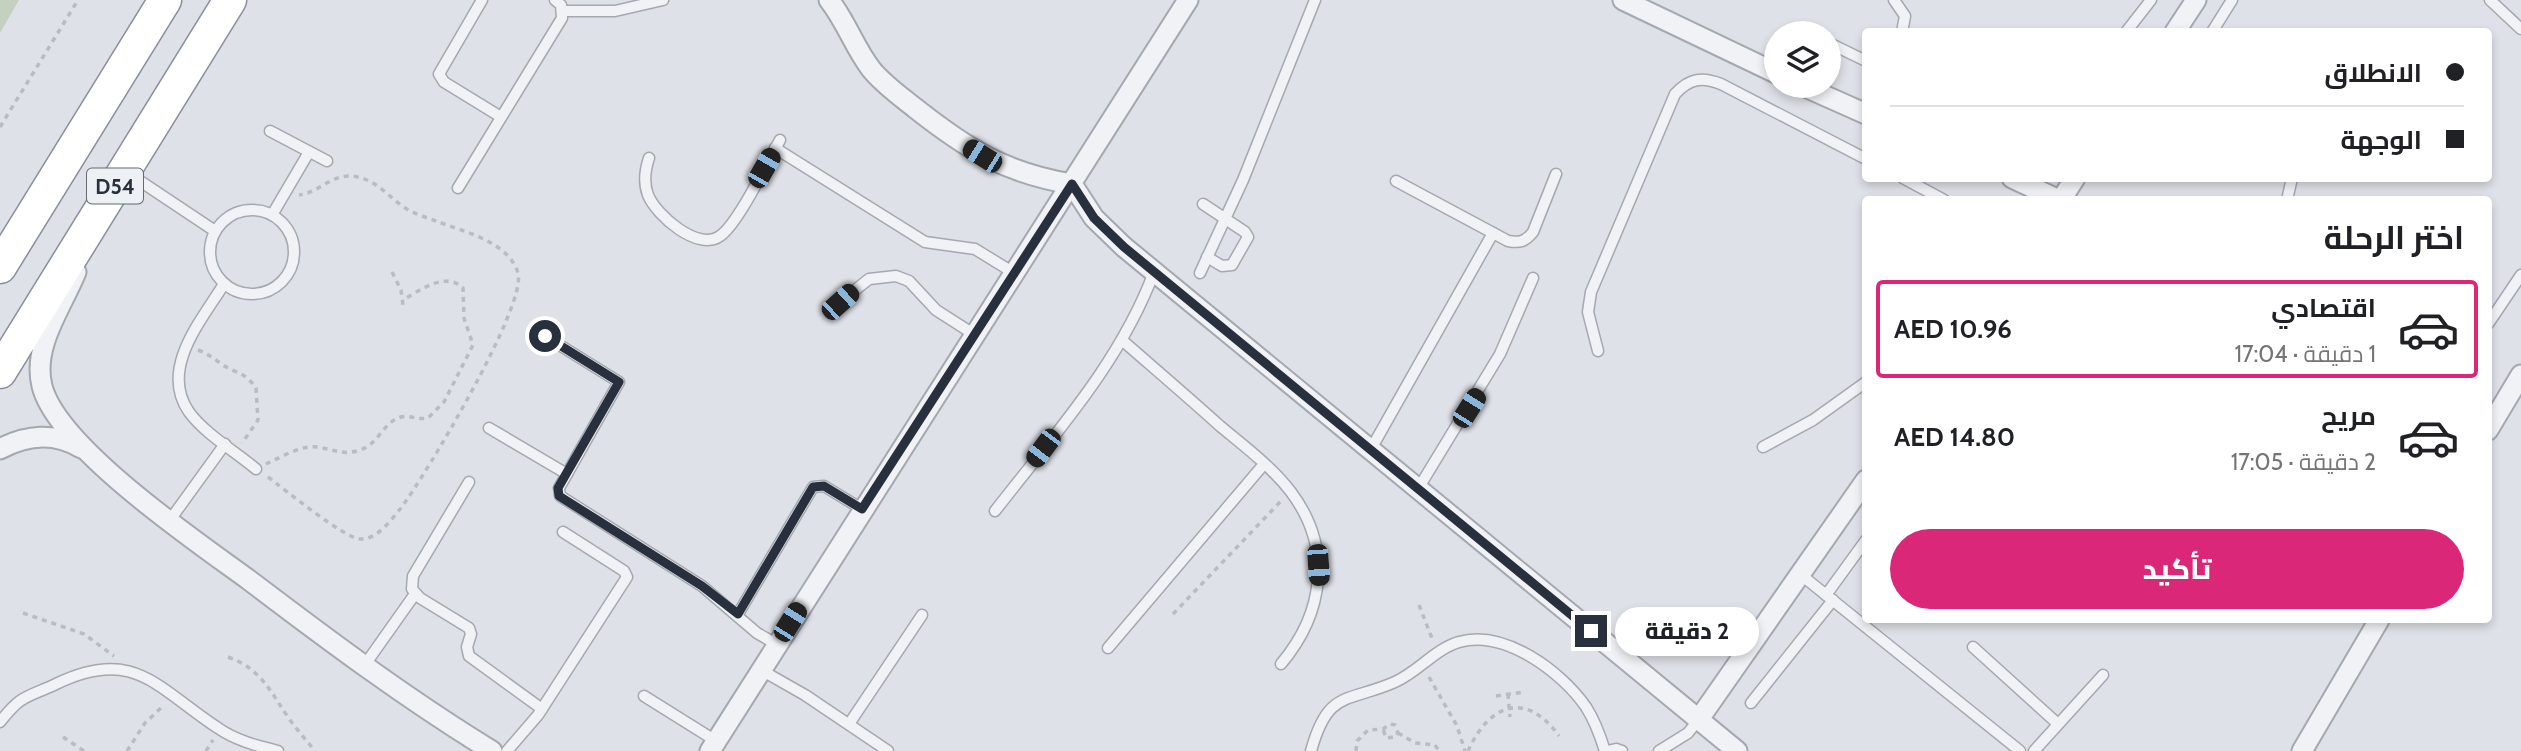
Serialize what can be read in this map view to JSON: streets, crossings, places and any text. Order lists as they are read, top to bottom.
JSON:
{
  "streets": {
    "highway": ["D54"]
  },
  "page": {
    "banner": ["الانطلاق", "الوجهة"],
    "heading": "اختر الرحلة",
    "list": [
      {
        "name": "اقتصادي",
        "note": "1 دقيقة · 17:04",
        "value": "AED 10.96"
      },
      {
        "name": "مريح",
        "note": "2 دقيقة · 17:05",
        "value": "AED 14.80"
      }
    ],
    "buttons": "تأكيد",
    "bubble": "2 دقيقة"
  }
}
